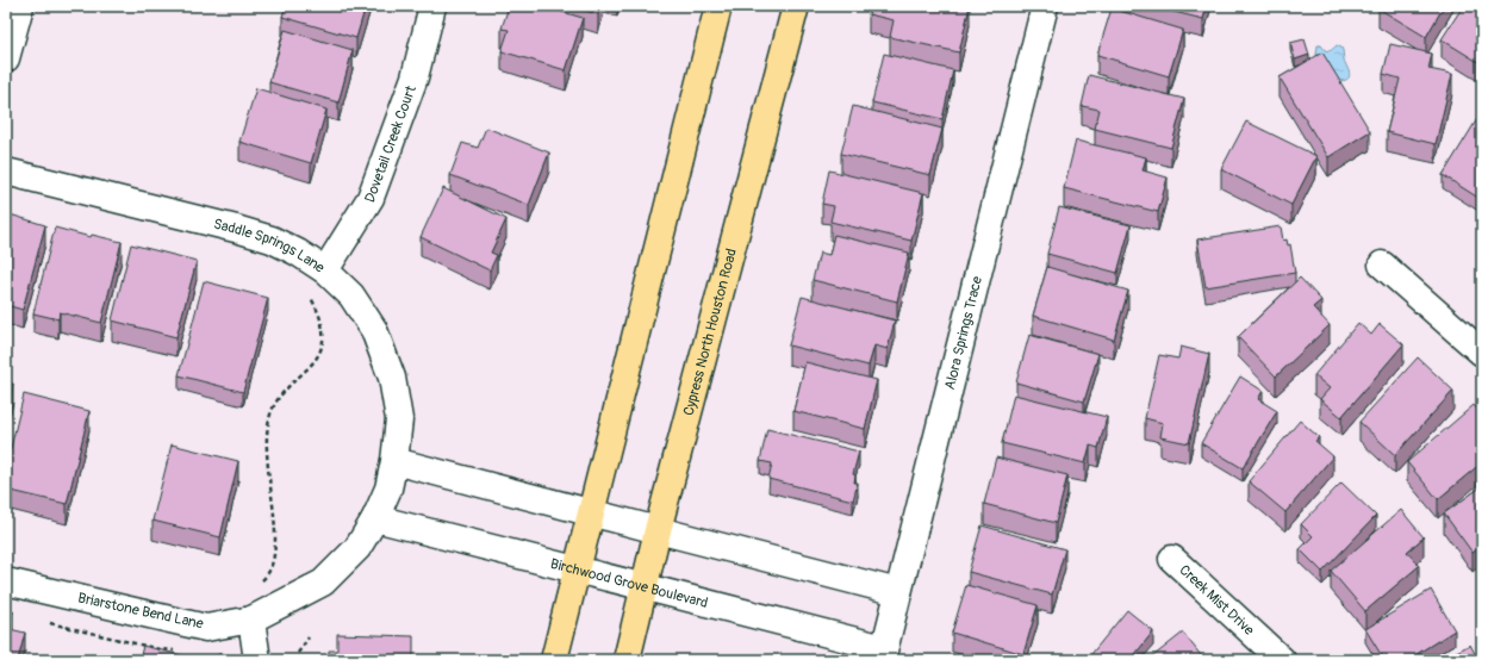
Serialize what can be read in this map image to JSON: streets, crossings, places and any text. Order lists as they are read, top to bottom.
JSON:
{
  "streets": {
    "main road": ["Cypress North Houston Road"],
    "street": [
      "Dovetail Creek Court",
      "Saddle Springs Lane",
      "Alora Springs Trace",
      "Birchwood Grove Boulevard",
      "Creek Mist Drive",
      "Briarstone Bend Lane"
    ]
  },
  "crossings": [
    ["Dovetail Creek Court", "Saddle Springs Lane"],
    ["Saddle Springs Lane", "Briarstone Bend Lane"],
    ["Cypress North Houston Road", "Birchwood Grove Boulevard"],
    ["Alora Springs Trace", "Birchwood Grove Boulevard"],
    ["Birchwood Grove Boulevard", "Briarstone Bend Lane"]
  ]
}
